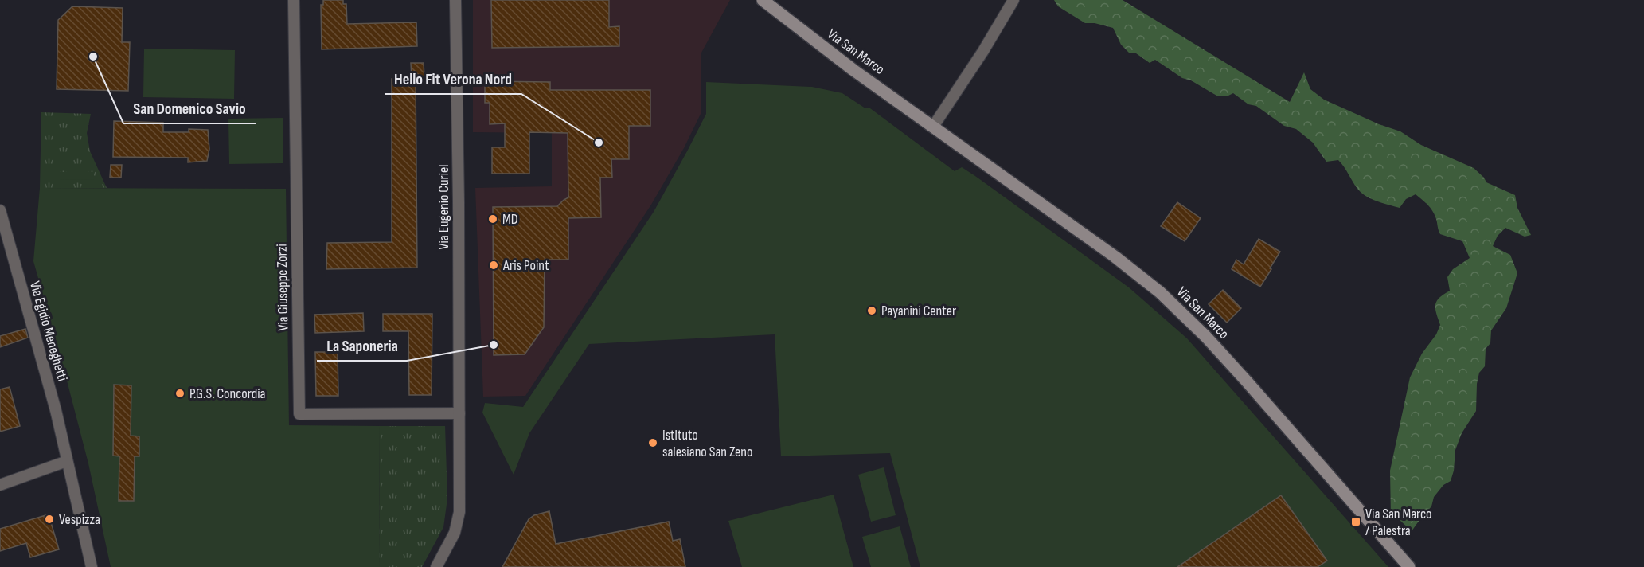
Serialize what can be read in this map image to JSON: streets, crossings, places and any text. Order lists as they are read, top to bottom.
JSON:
{
  "streets": {
    "main road": ["Via San Marco"],
    "street": ["Via Eugenio Curiel", "Via Giuseppe Zorzi", "Via Egidio Meneghetti"]
  },
  "crossings": [
    ["Via Eugenio Curiel", "Via Giuseppe Zorzi"]
  ],
  "places": {
    "other": [
      "San Domenico Savio",
      "Hello Fit Verona Nord",
      "MD",
      "Aris Point",
      "Payanini Center",
      "La Saponeria",
      "P.G.S. Concordia",
      "Istituto salesiano San Zeno",
      "Vespizza"
    ],
    "transit": ["Via San Marco / Palestra"]
  }
}
